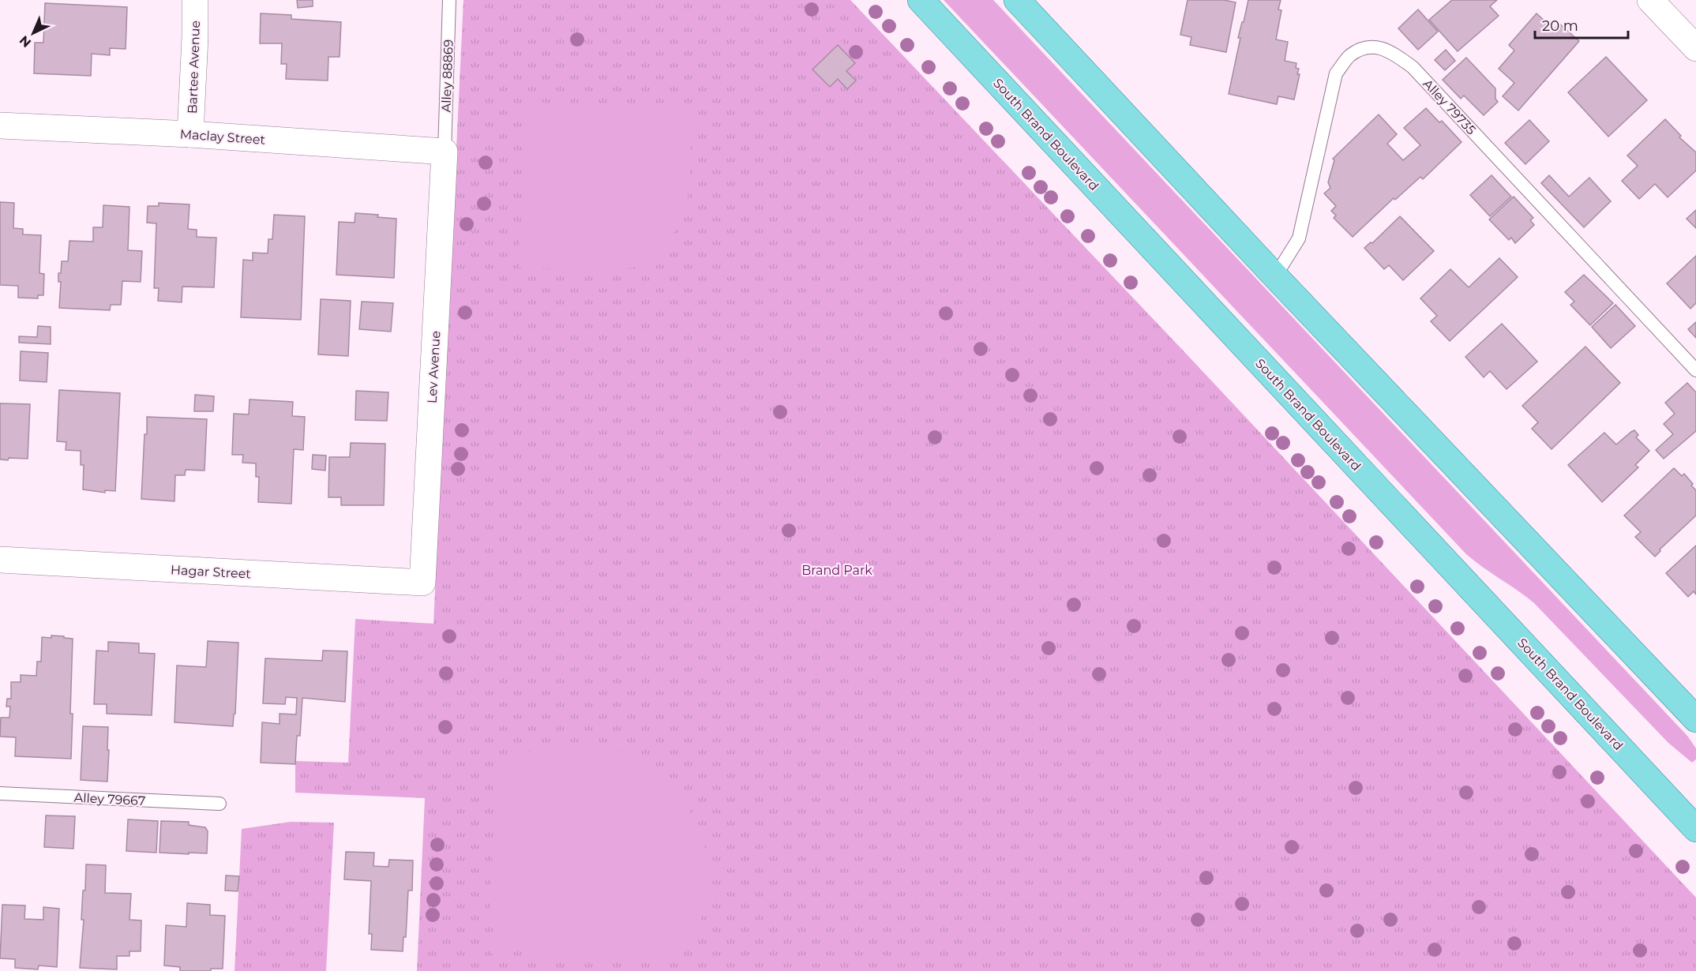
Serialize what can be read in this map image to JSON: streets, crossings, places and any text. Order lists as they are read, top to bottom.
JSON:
{
  "streets": {
    "main road": ["South Brand Boulevard"],
    "street": [
      "Bartee Avenue",
      "Maclay Street",
      "Lev Avenue",
      "Hagar Street"
    ],
    "lane": ["Alley 88869", "Alley 79735", "Alley 79667"]
  },
  "crossings": [
    ["Bartee Avenue", "Maclay Street"],
    ["Alley 88869", "Maclay Street"],
    ["Alley 88869", "Lev Avenue"],
    ["Maclay Street", "Lev Avenue"],
    ["Lev Avenue", "Hagar Street"]
  ],
  "parks": ["Brand Park"],
  "scale_bar": "20 m",
  "north": "bottom left"
}
